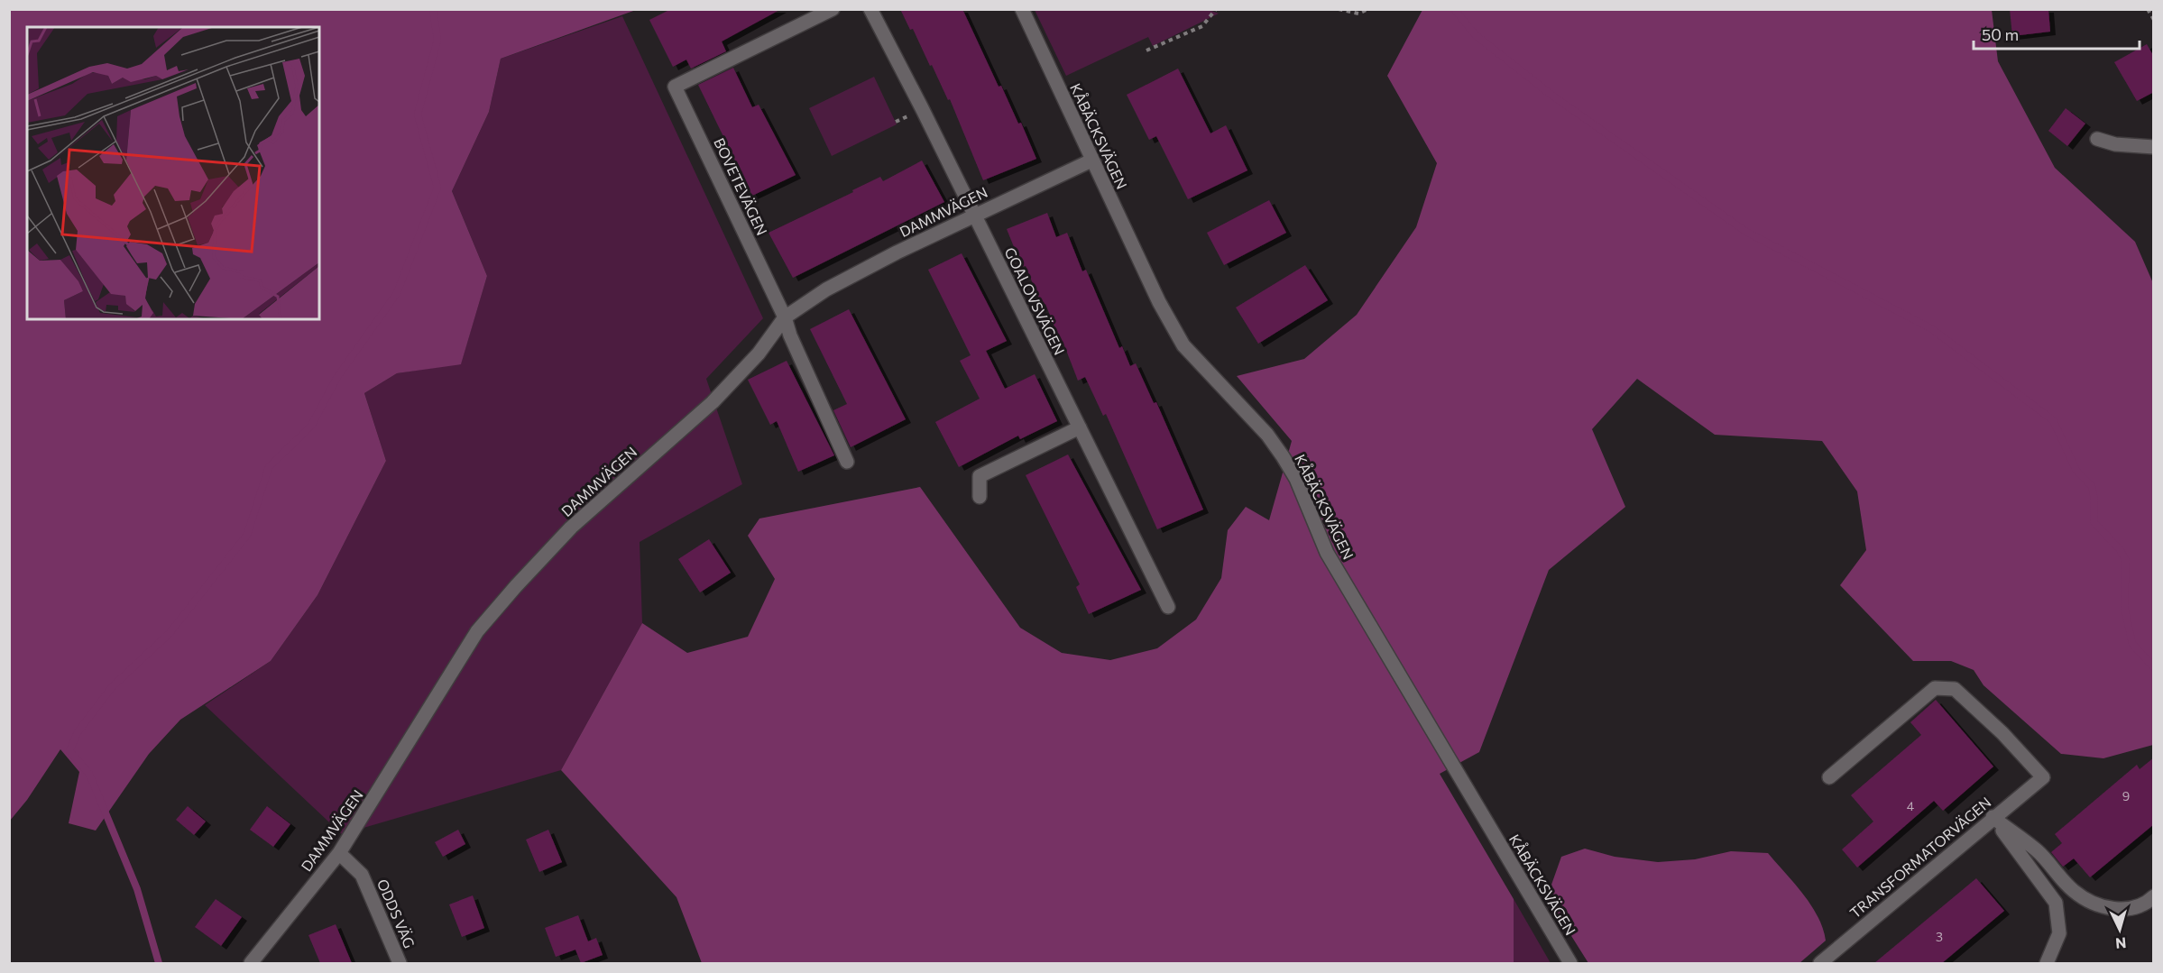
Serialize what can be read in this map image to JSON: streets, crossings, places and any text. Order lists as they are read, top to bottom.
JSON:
{
  "streets": {
    "street": [
      "KÅBÄCKSVÄGEN",
      "BOVETEVÄGEN",
      "DAMMVÄGEN",
      "GOALOVSVÄGEN",
      "TRANSFORMATORVÄGEN",
      "ODDS VÄG"
    ]
  },
  "crossings": [
    ["KÅBÄCKSVÄGEN", "DAMMVÄGEN"],
    ["BOVETEVÄGEN", "DAMMVÄGEN"],
    ["DAMMVÄGEN", "GOALOVSVÄGEN"],
    ["DAMMVÄGEN", "ODDS VÄG"]
  ],
  "house_numbers": ["9", "4", "3"],
  "scale_bar": "50 m",
  "north": "bottom"
}
